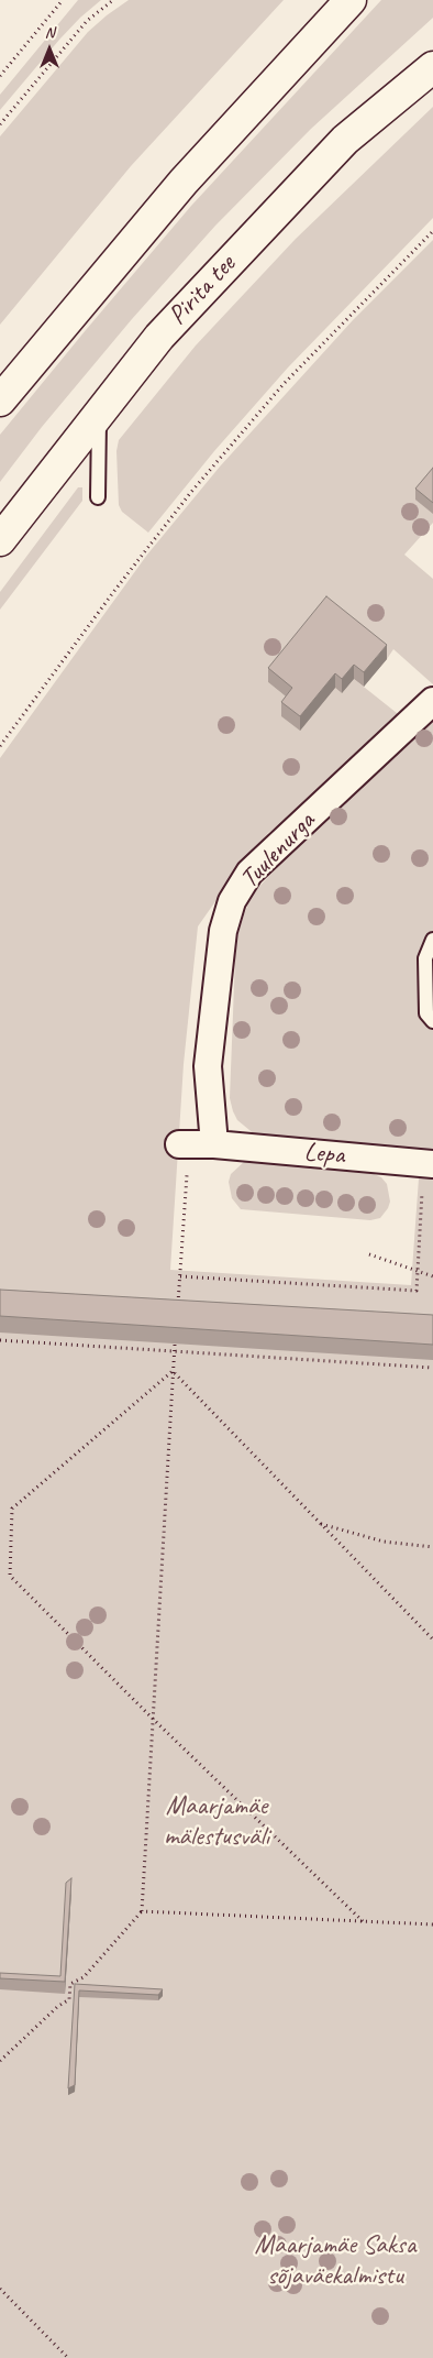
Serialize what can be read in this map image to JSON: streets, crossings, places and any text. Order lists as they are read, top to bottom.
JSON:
{
  "streets": {
    "main road": ["Pirita tee"],
    "street": ["Tuulenurga", "Lepa"]
  },
  "crossings": [
    ["Tuulenurga", "Lepa"]
  ],
  "parks": ["Maarjamäe mälestusväli", "Maarjamäe Saksa sõjaväekalmistu"],
  "north": "top"
}
